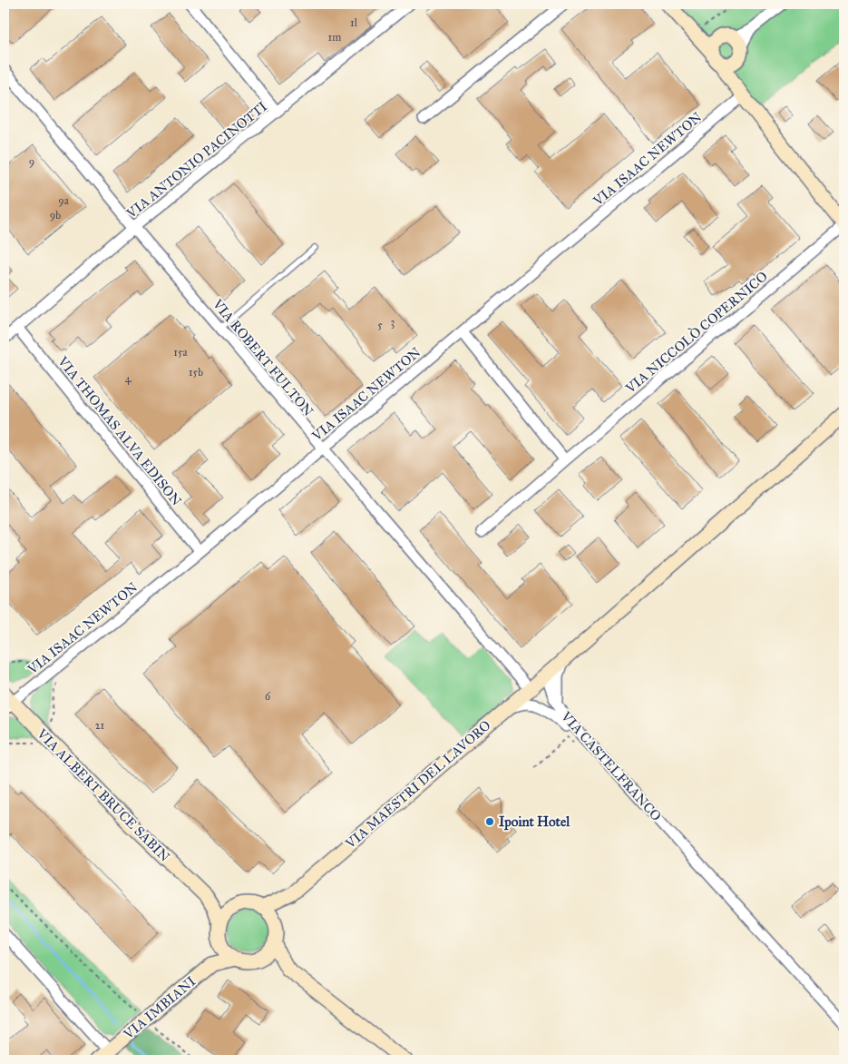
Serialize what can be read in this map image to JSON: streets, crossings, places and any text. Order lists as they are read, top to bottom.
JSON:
{
  "streets": {
    "street": [
      "VIA ISAAC NEWTON",
      "VIA ANTONIO PACINOTTI",
      "VIA NICCOLÒ COPERNICO",
      "VIA ROBERT FULTON",
      "VIA THOMAS ALVA EDISON",
      "VIA CASTELFRANCO",
      "VIA MAESTRI DEL LAVORO",
      "VIA ALBERT BRUCE SABIN",
      "VIA IMBIANI"
    ]
  },
  "crossings": [
    ["VIA ISAAC NEWTON", "VIA ROBERT FULTON"],
    ["VIA ISAAC NEWTON", "VIA THOMAS ALVA EDISON"],
    ["VIA ISAAC NEWTON", "VIA ALBERT BRUCE SABIN"],
    ["VIA ANTONIO PACINOTTI", "VIA ROBERT FULTON"],
    ["VIA ANTONIO PACINOTTI", "VIA THOMAS ALVA EDISON"],
    ["VIA CASTELFRANCO", "VIA MAESTRI DEL LAVORO"],
    ["VIA MAESTRI DEL LAVORO", "VIA ALBERT BRUCE SABIN"],
    ["VIA MAESTRI DEL LAVORO", "VIA IMBIANI"],
    ["VIA ALBERT BRUCE SABIN", "VIA IMBIANI"]
  ],
  "places": ["Ipoint Hotel"],
  "house_numbers": [
    "1l",
    "1m",
    "9",
    "9a",
    "9b",
    "3",
    "5",
    "15a",
    "15b",
    "4",
    "6",
    "21"
  ]
}
